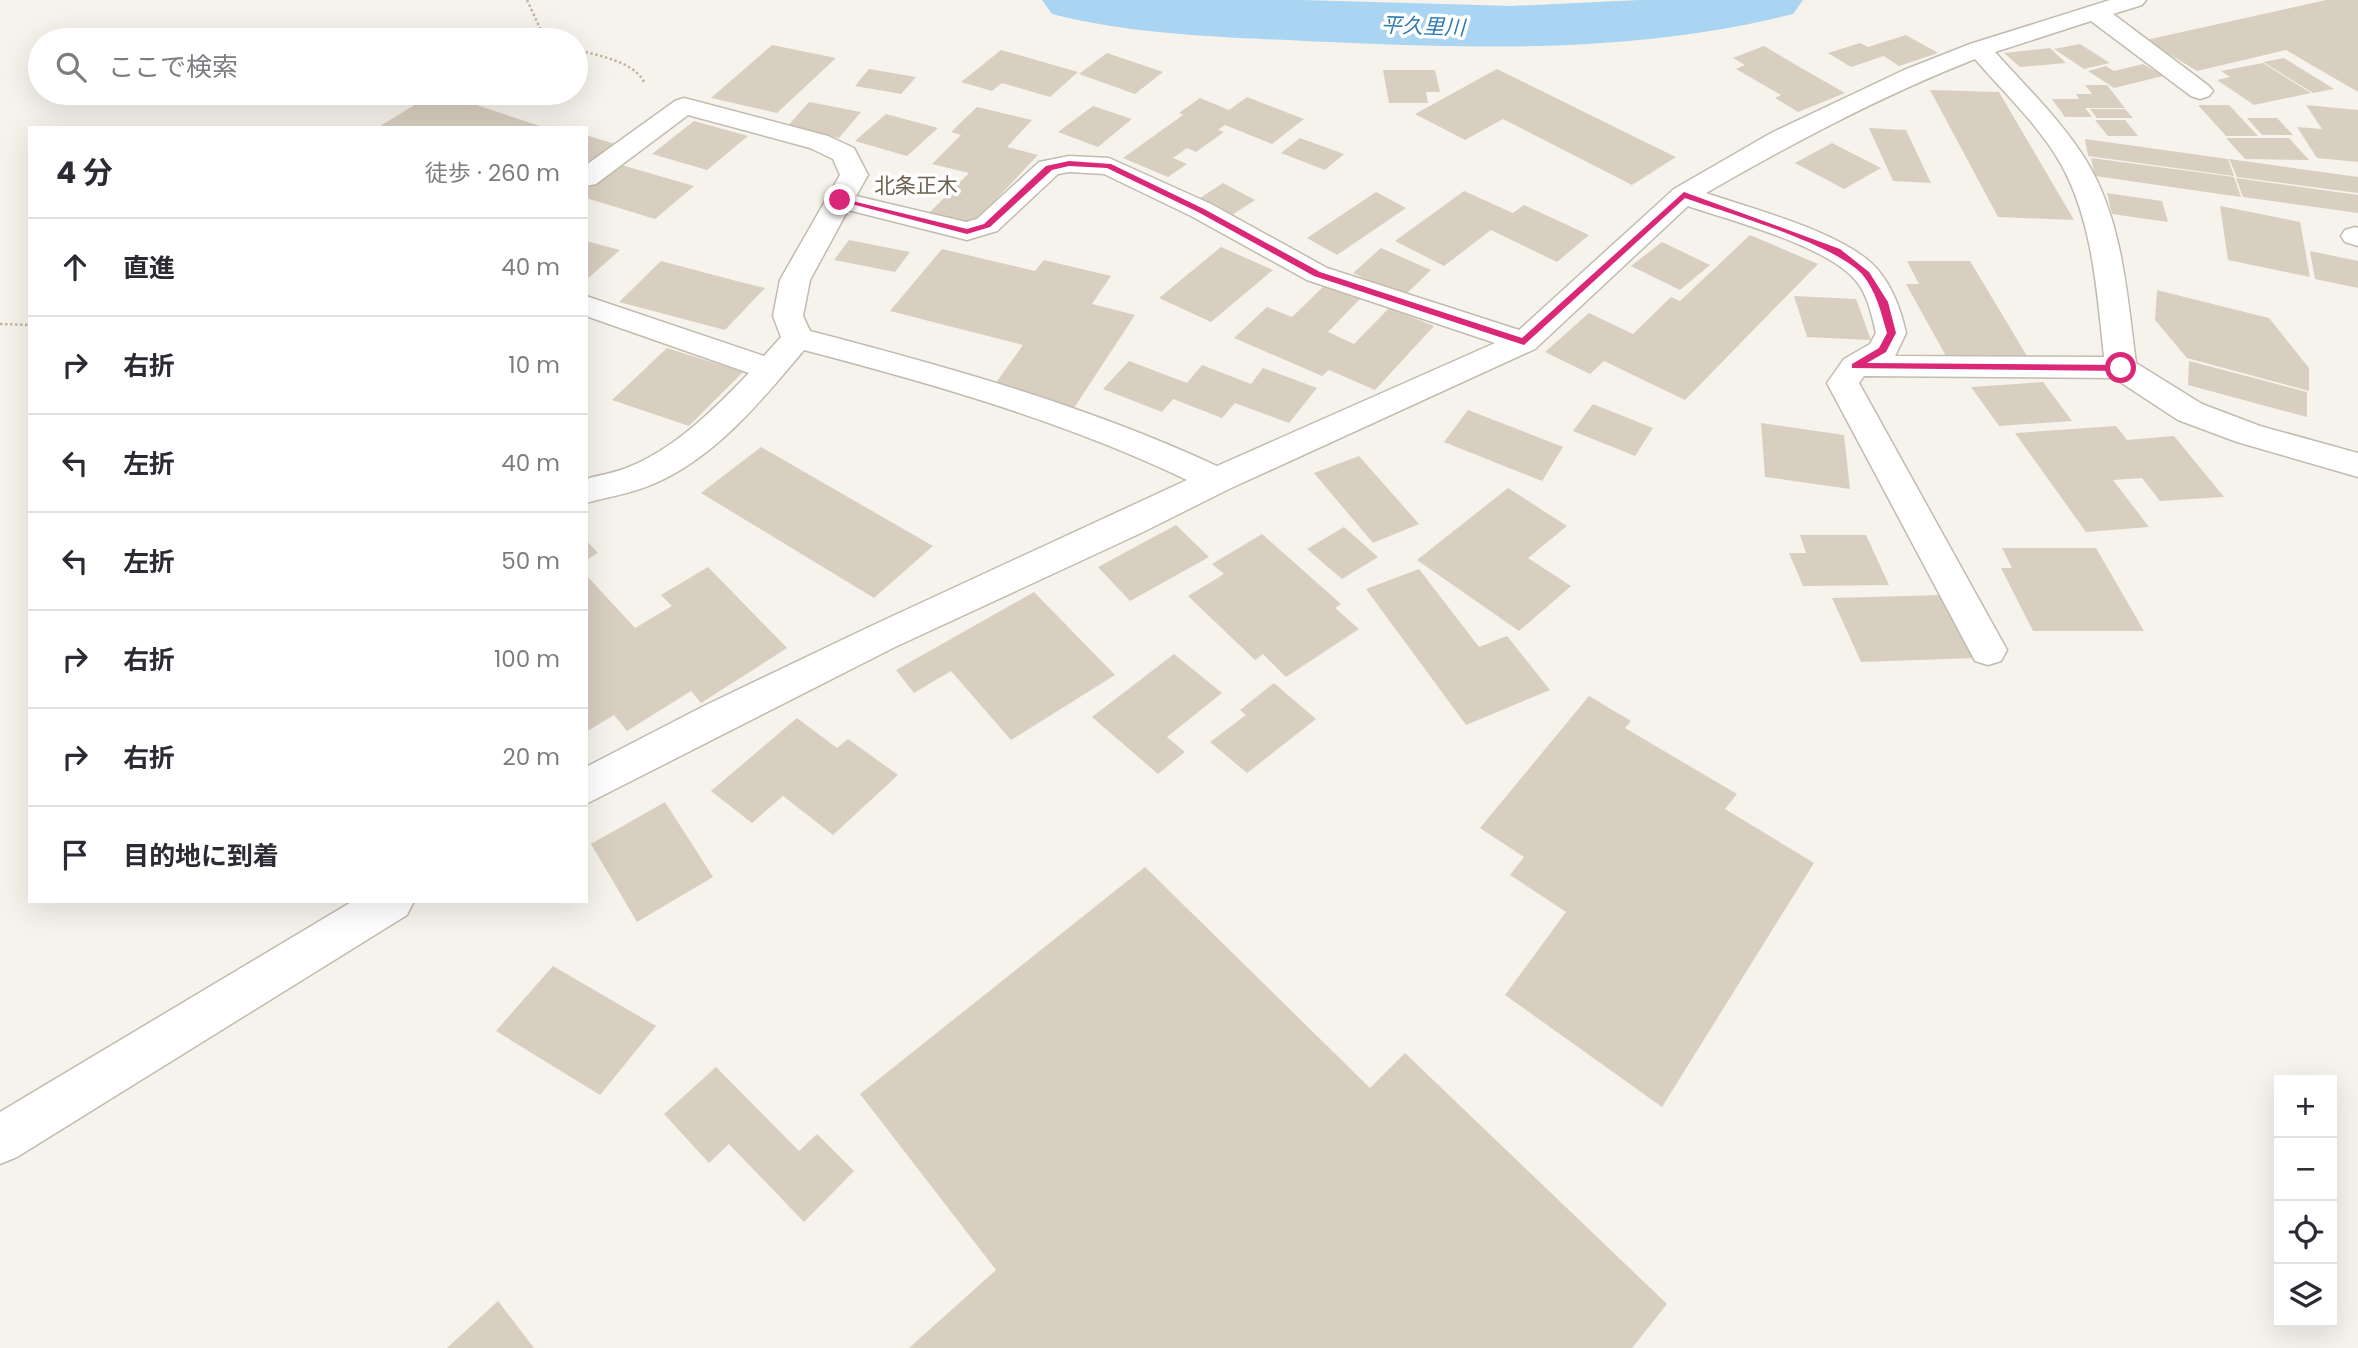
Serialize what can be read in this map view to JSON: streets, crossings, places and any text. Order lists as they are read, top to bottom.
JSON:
{
  "districts": ["北条正木"],
  "water": ["平久里川"],
  "page": {
    "search": "ここで検索",
    "heading": ["4 分", "徒歩 · 260 m"],
    "list": [
      ["直進", "40 m"],
      ["右折", "10 m"],
      ["左折", "40 m"],
      ["左折", "50 m"],
      ["右折", "100 m"],
      ["右折", "20 m"],
      "目的地に到着"
    ],
    "map_buttons": ["+", "−"]
  }
}
